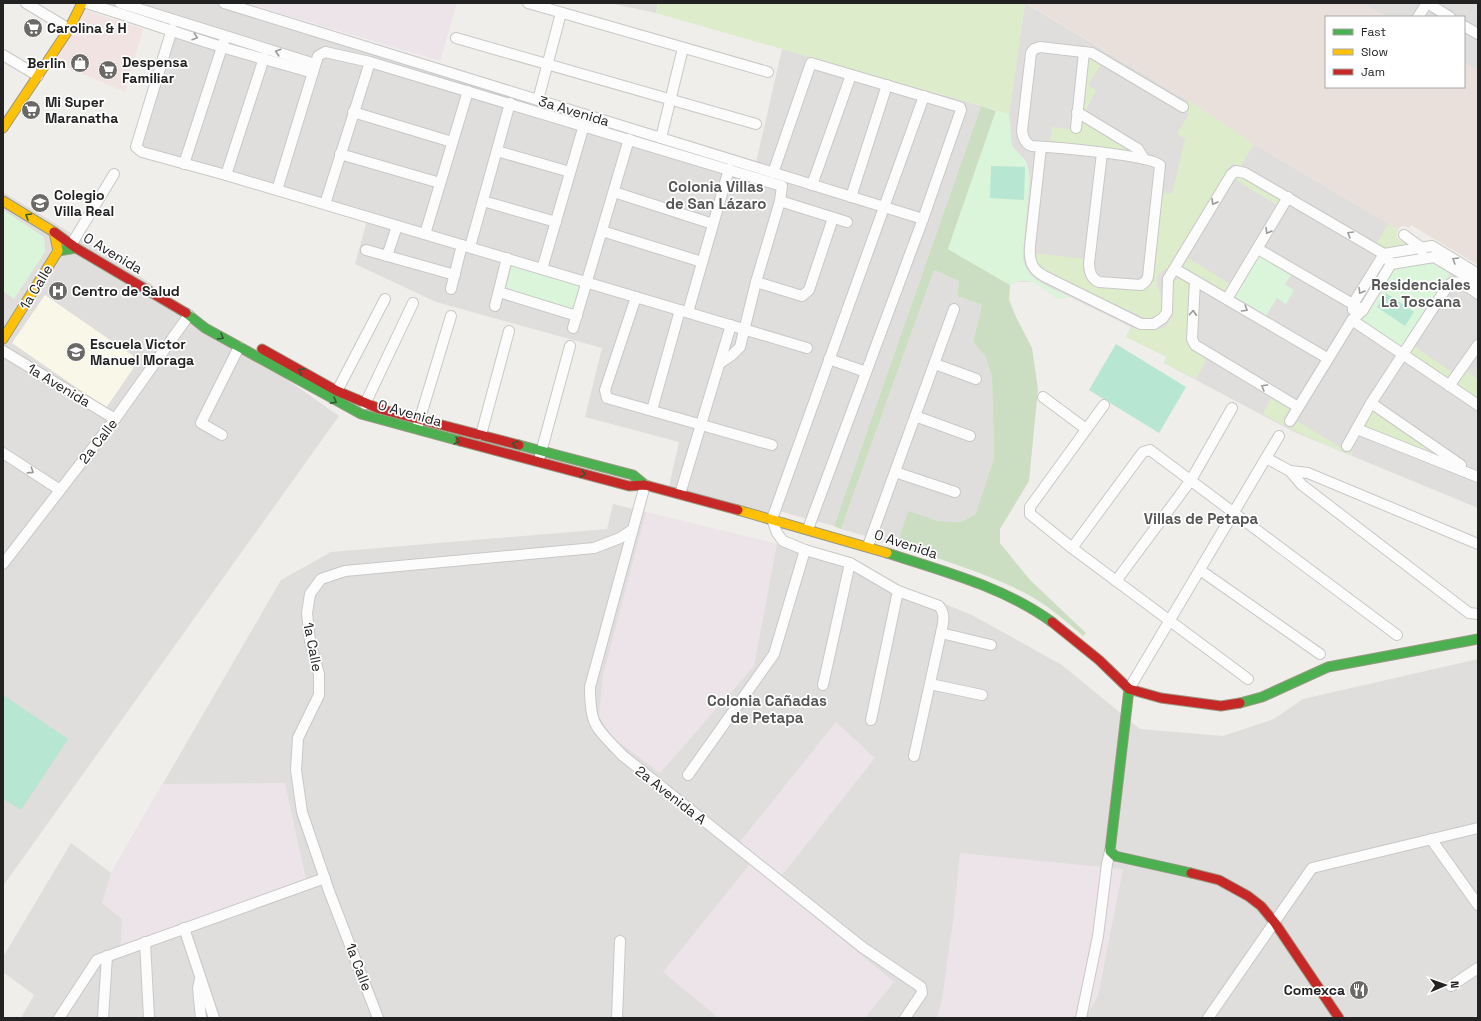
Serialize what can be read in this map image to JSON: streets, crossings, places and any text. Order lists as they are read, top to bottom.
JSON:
{
  "streets": {
    "main road": ["0 Avenida", "1a Calle"],
    "street": [
      "3a Avenida",
      "1a Avenida",
      "2a Calle",
      "2a Avenida A"
    ]
  },
  "crossings": [
    ["0 Avenida", "1a Calle"],
    ["0 Avenida", "2a Calle"],
    ["0 Avenida", "2a Avenida A"],
    ["1a Calle", "2a Avenida A"],
    ["1a Avenida", "2a Calle"]
  ],
  "districts": [
    "Colonia Villas de San Lázaro",
    "Residenciales La Toscana",
    "Villas de Petapa",
    "Colonia Cañadas de Petapa"
  ],
  "places": {
    "supermarket": ["Carolina & H", "Despensa Familiar", "Mi Super Maranatha"],
    "shop": ["Berlin"],
    "school or university": ["Colegio Villa Real", "Escuela Victor Manuel Moraga"],
    "hospital": ["Centro de Salud"],
    "restaurant": ["Comexca"]
  },
  "legend": ["Fast", "Slow", "Jam"],
  "north": "right"
}
